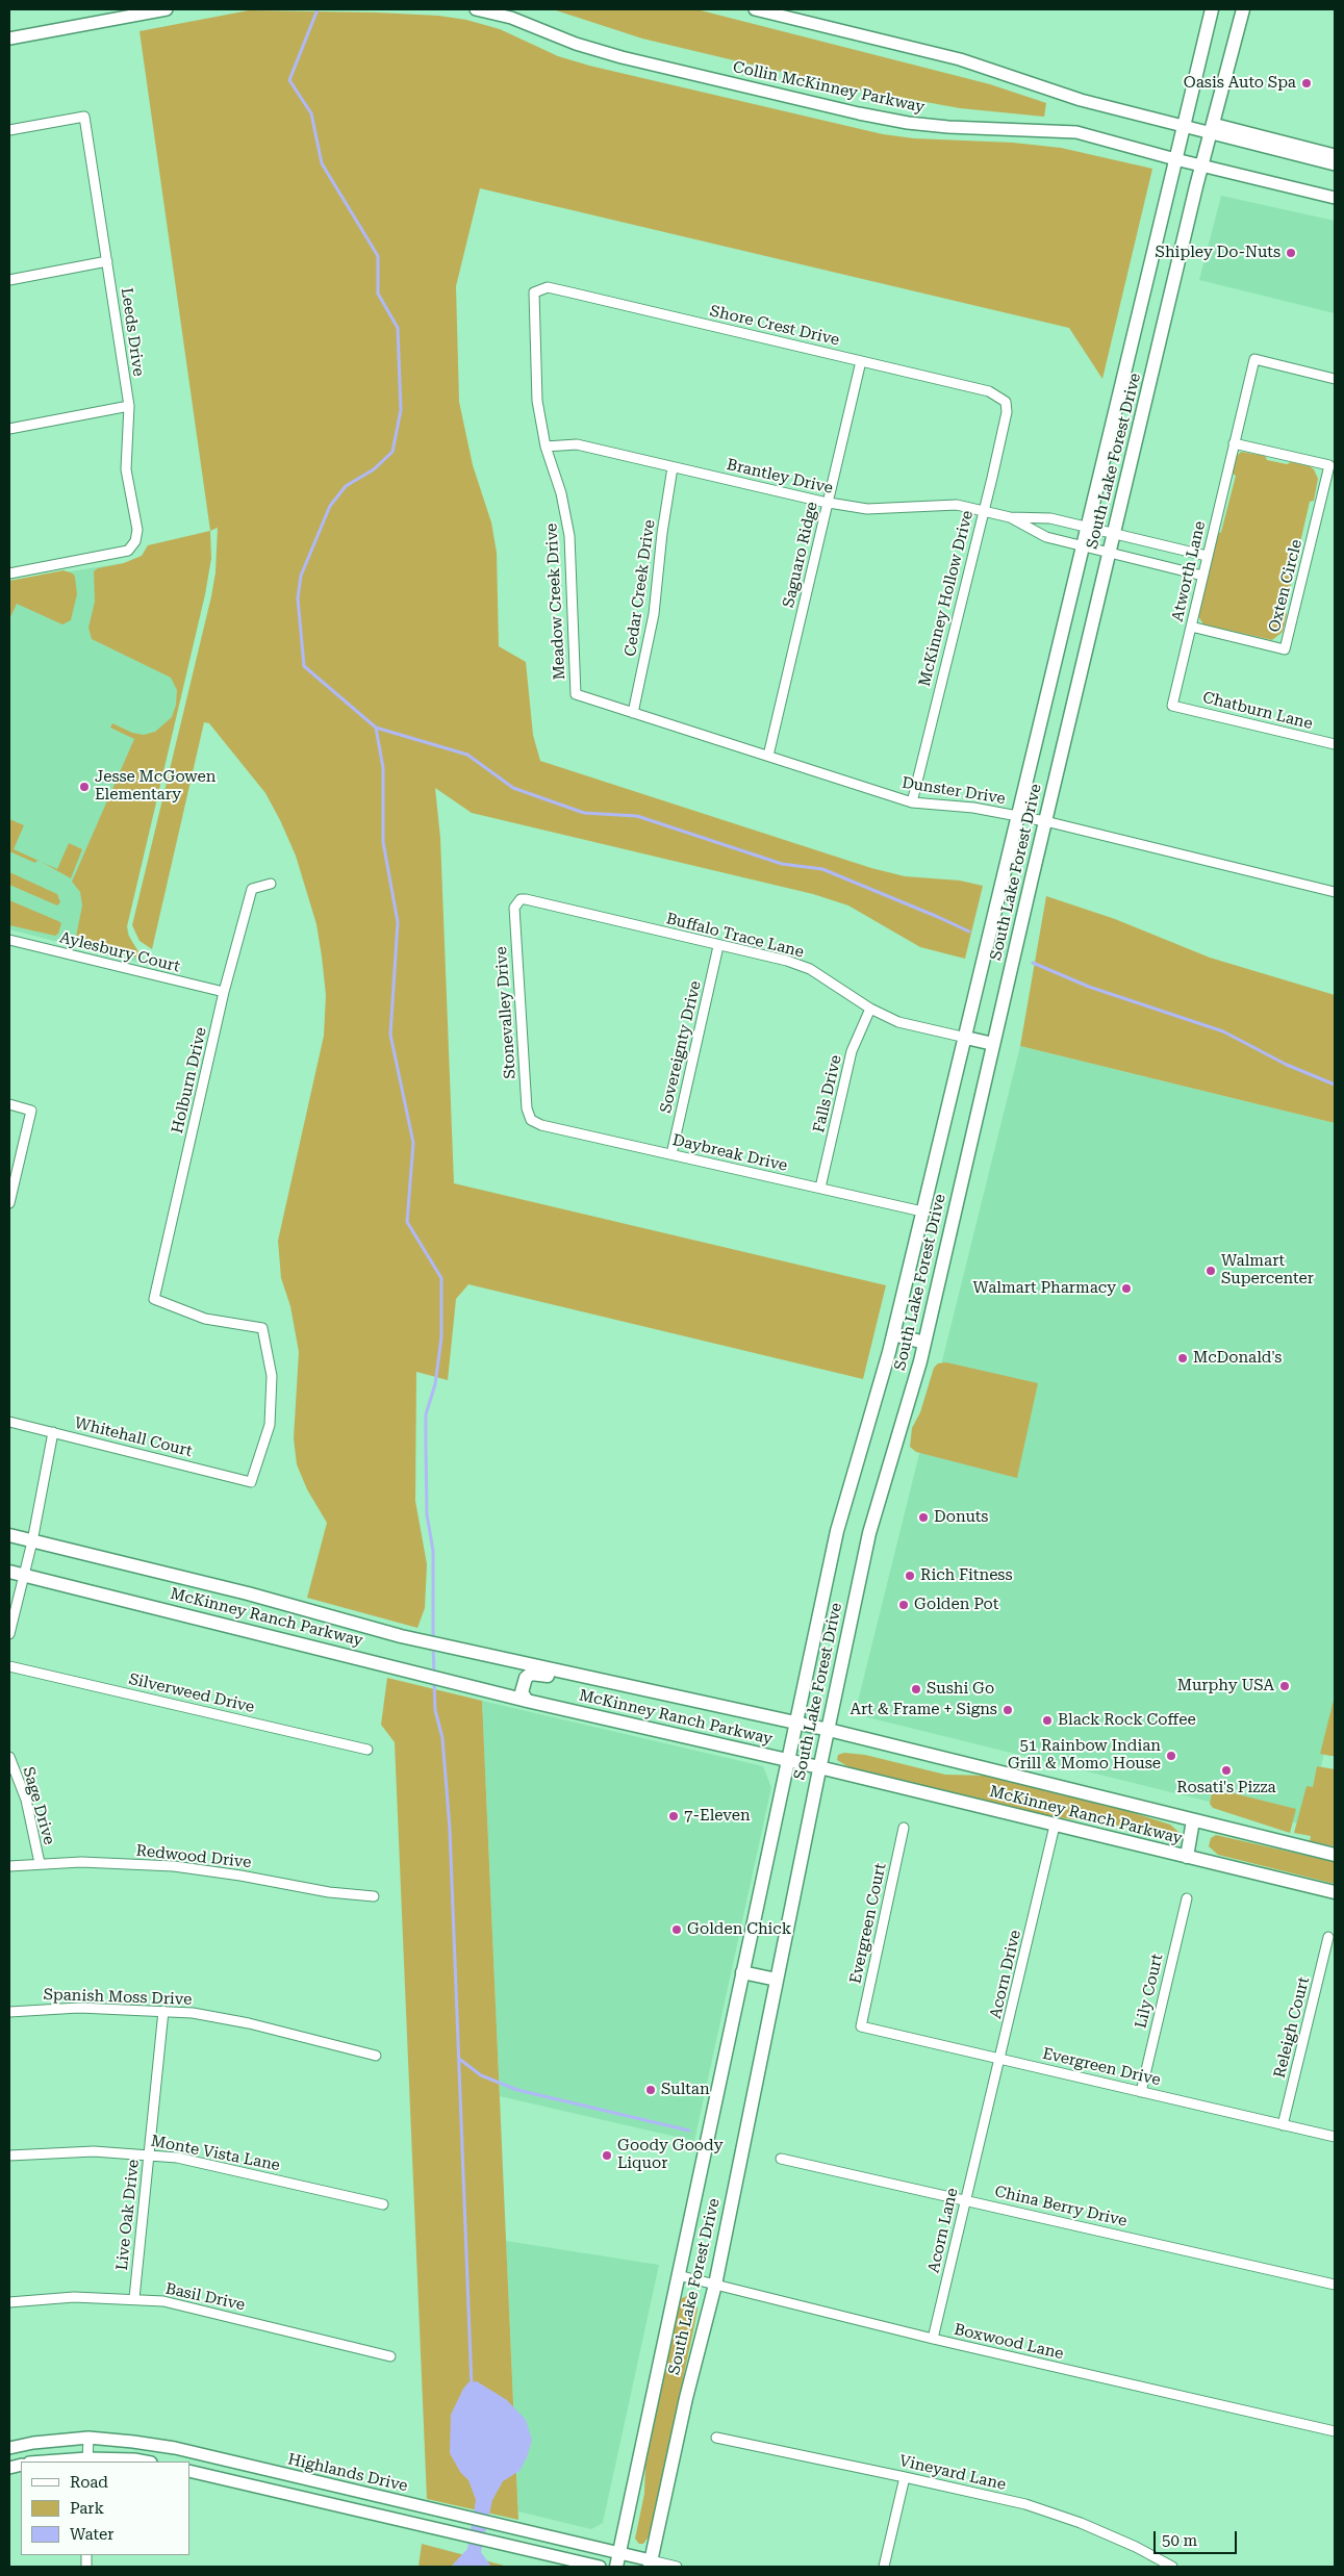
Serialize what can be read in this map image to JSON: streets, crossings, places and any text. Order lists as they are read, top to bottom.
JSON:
{
  "streets": {
    "main road": ["South Lake Forest Drive", "McKinney Ranch Parkway"],
    "street": [
      "Collin McKinney Parkway",
      "Shore Crest Drive",
      "Leeds Drive",
      "Brantley Drive",
      "Saguaro Ridge",
      "Atworth Lane",
      "Oxten Circle",
      "Cedar Creek Drive",
      "McKinney Hollow Drive",
      "Meadow Creek Drive",
      "Chatburn Lane",
      "Dunster Drive",
      "Buffalo Trace Lane",
      "Aylesbury Court",
      "Stonevalley Drive",
      "Sovereignty Drive",
      "Holburn Drive",
      "Falls Drive",
      "Daybreak Drive",
      "Whitehall Court",
      "Silverweed Drive",
      "Sage Drive",
      "Redwood Drive",
      "Evergreen Court",
      "Acorn Drive",
      "Lily Court",
      "Spanish Moss Drive",
      "Releigh Court",
      "Evergreen Drive",
      "Monte Vista Lane",
      "China Berry Drive",
      "Live Oak Drive",
      "Acorn Lane",
      "Basil Drive",
      "Boxwood Lane",
      "Highlands Drive",
      "Vineyard Lane"
    ]
  },
  "crossings": [
    ["Collin McKinney Parkway", "South Lake Forest Drive"],
    ["Shore Crest Drive", "Saguaro Ridge"],
    ["Shore Crest Drive", "McKinney Hollow Drive"],
    ["Shore Crest Drive", "Meadow Creek Drive"],
    ["South Lake Forest Drive", "Brantley Drive"],
    ["South Lake Forest Drive", "Dunster Drive"],
    ["South Lake Forest Drive", "Buffalo Trace Lane"],
    ["South Lake Forest Drive", "Daybreak Drive"],
    ["South Lake Forest Drive", "McKinney Ranch Parkway"],
    ["South Lake Forest Drive", "Boxwood Lane"],
    ["South Lake Forest Drive", "Highlands Drive"],
    ["Brantley Drive", "Saguaro Ridge"],
    ["Brantley Drive", "Atworth Lane"],
    ["Brantley Drive", "Cedar Creek Drive"],
    ["Brantley Drive", "McKinney Hollow Drive"],
    ["Brantley Drive", "Meadow Creek Drive"],
    ["Saguaro Ridge", "Dunster Drive"],
    ["Atworth Lane", "Oxten Circle"],
    ["Atworth Lane", "Chatburn Lane"],
    ["Cedar Creek Drive", "Dunster Drive"],
    ["McKinney Hollow Drive", "Dunster Drive"],
    ["Meadow Creek Drive", "Dunster Drive"],
    ["Buffalo Trace Lane", "Stonevalley Drive"],
    ["Buffalo Trace Lane", "Sovereignty Drive"],
    ["Buffalo Trace Lane", "Falls Drive"],
    ["Aylesbury Court", "Holburn Drive"],
    ["Stonevalley Drive", "Daybreak Drive"],
    ["Sovereignty Drive", "Daybreak Drive"],
    ["Holburn Drive", "Whitehall Court"],
    ["Falls Drive", "Daybreak Drive"],
    ["McKinney Ranch Parkway", "Acorn Drive"],
    ["Sage Drive", "Redwood Drive"],
    ["Evergreen Court", "Evergreen Drive"],
    ["Acorn Drive", "Evergreen Drive"],
    ["Acorn Drive", "Acorn Lane"],
    ["Lily Court", "Evergreen Drive"],
    ["Spanish Moss Drive", "Live Oak Drive"],
    ["Releigh Court", "Evergreen Drive"],
    ["Monte Vista Lane", "Live Oak Drive"],
    ["China Berry Drive", "Acorn Lane"],
    ["Live Oak Drive", "Basil Drive"],
    ["Acorn Lane", "Boxwood Lane"]
  ],
  "places": [
    "Oasis Auto Spa",
    "Shipley Do-Nuts",
    "Jesse McGowen Elementary",
    "Walmart Supercenter",
    "Walmart Pharmacy",
    "McDonald's",
    "Donuts",
    "Rich Fitness",
    "Golden Pot",
    "Murphy USA",
    "Sushi Go",
    "Art & Frame + Signs",
    "Black Rock Coffee",
    "51 Rainbow Indian Grill & Momo House",
    "Rosati's Pizza",
    "7-Eleven",
    "Golden Chick",
    "Sultan",
    "Goody Goody Liquor"
  ],
  "legend": ["Road", "Park", "Water"],
  "scale_bar": "50 m"
}
